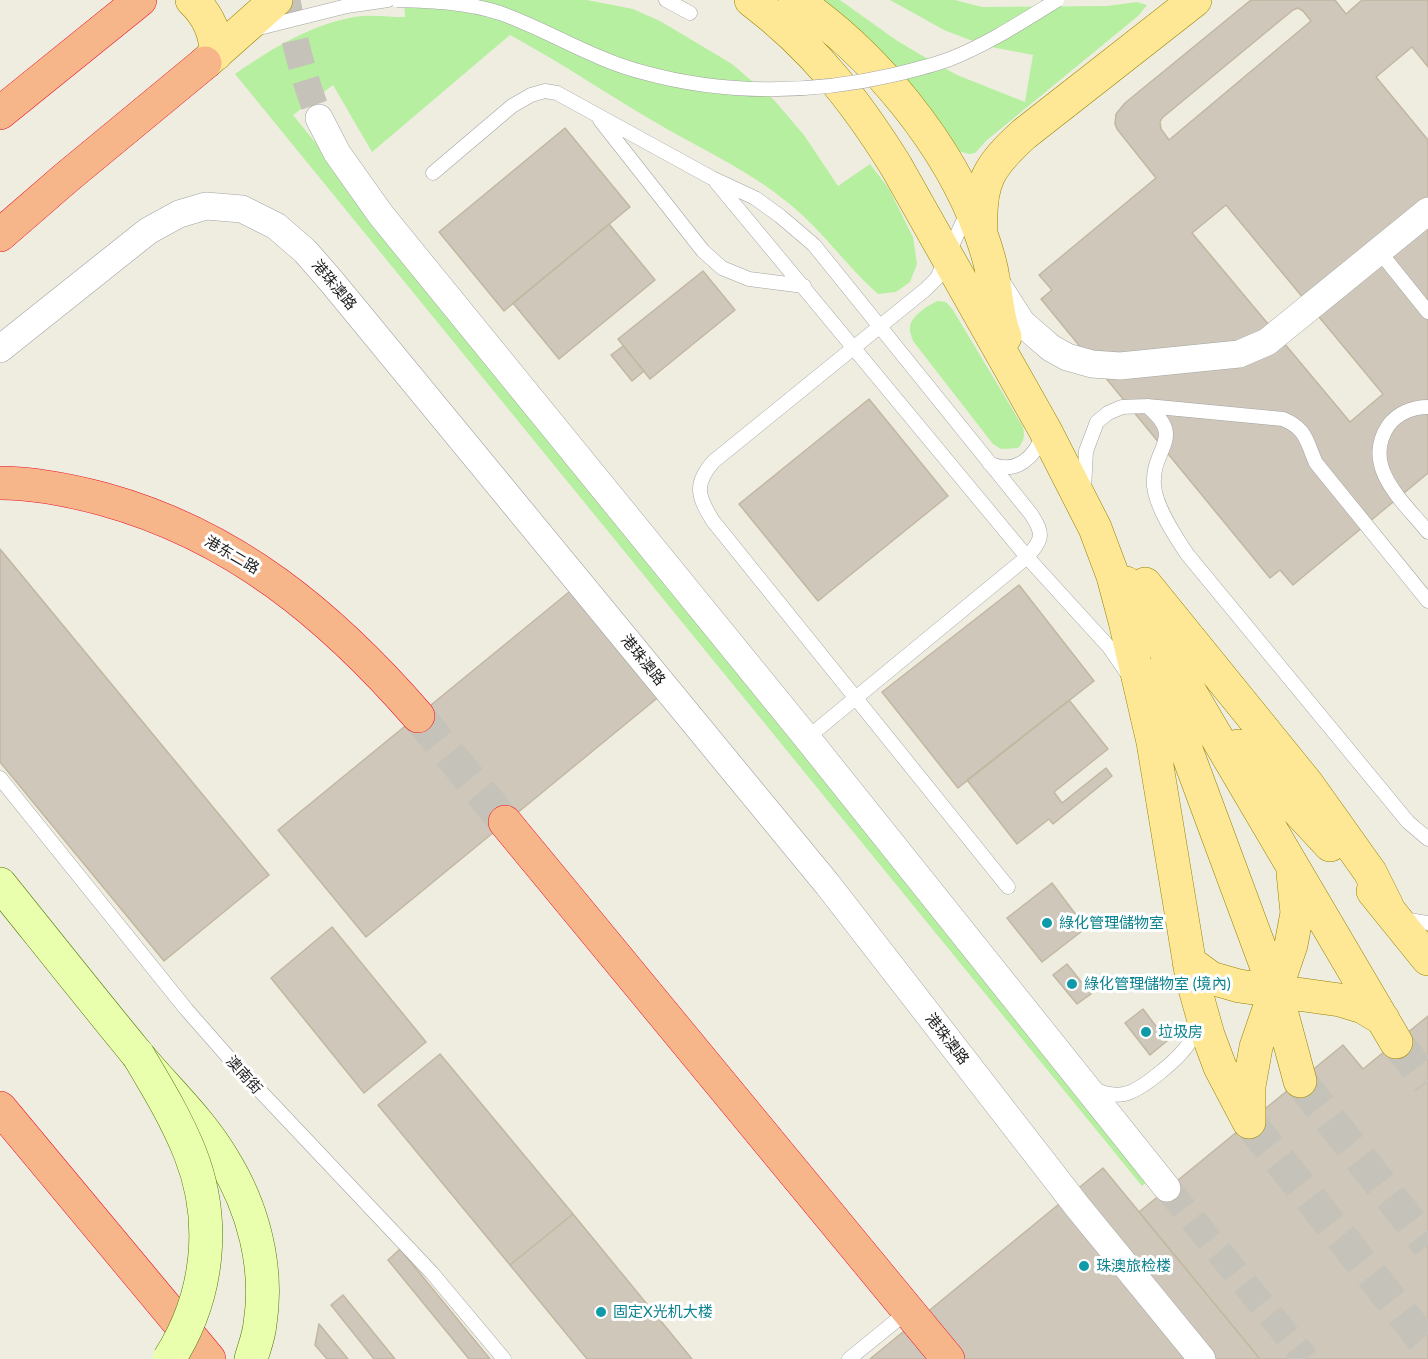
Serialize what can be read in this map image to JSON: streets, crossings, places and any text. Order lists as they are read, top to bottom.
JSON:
{
  "streets": {
    "highway": ["港东二路"],
    "street": ["港珠澳路"],
    "lane": ["澳南街"]
  },
  "places": [
    "綠化管理儲物室",
    "綠化管理儲物室 (境內)",
    "垃圾房",
    "珠澳旅检楼",
    "固定X光机大楼"
  ]
}
